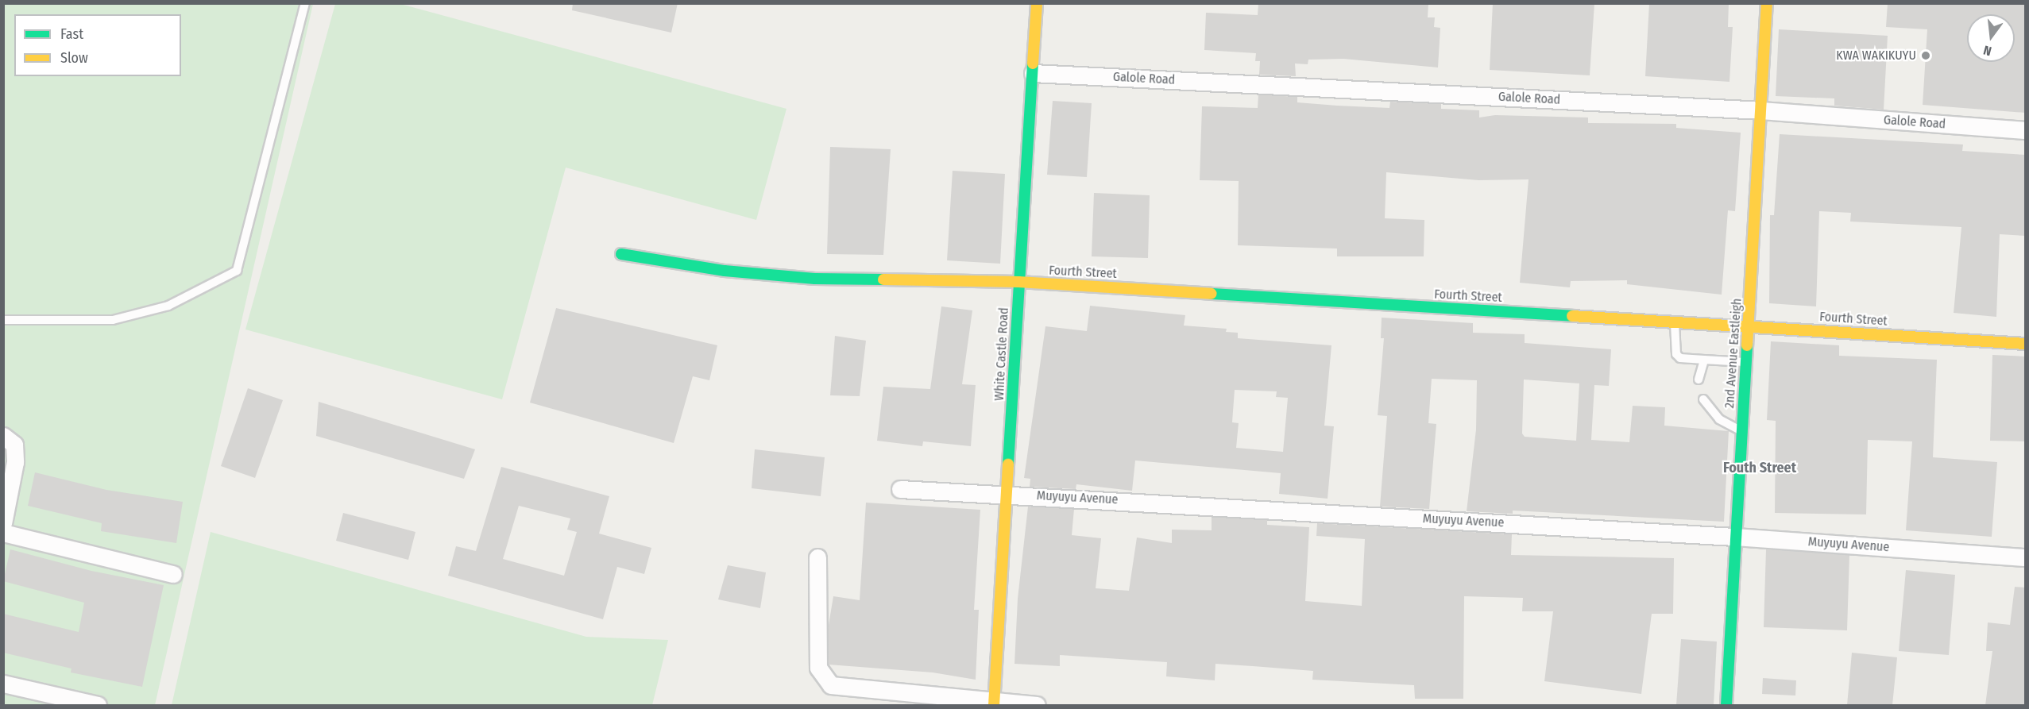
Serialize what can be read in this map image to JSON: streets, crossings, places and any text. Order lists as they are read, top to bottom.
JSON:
{
  "streets": {
    "street": [
      "Galole Road",
      "Fourth Street",
      "2nd Avenue Eastleigh",
      "White Castle Road",
      "Muyuyu Avenue"
    ]
  },
  "crossings": [
    ["Galole Road", "2nd Avenue Eastleigh"],
    ["Galole Road", "White Castle Road"],
    ["Fourth Street", "2nd Avenue Eastleigh"],
    ["Fourth Street", "White Castle Road"],
    ["2nd Avenue Eastleigh", "Muyuyu Avenue"],
    ["White Castle Road", "Muyuyu Avenue"]
  ],
  "districts": ["Fouth Street"],
  "places": ["KWA WAKIKUYU"],
  "legend": ["Fast", "Slow"],
  "north": "bottom"
}
